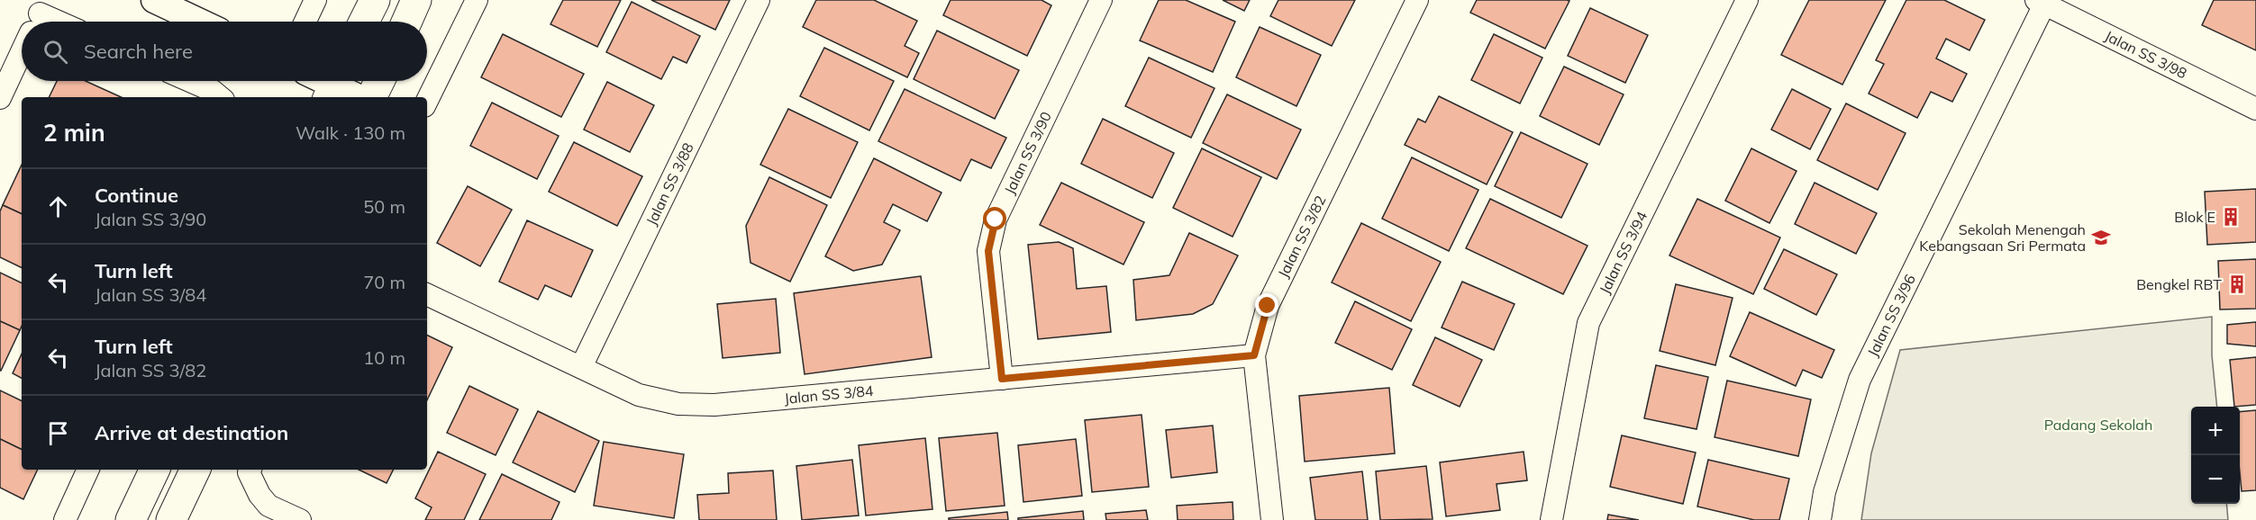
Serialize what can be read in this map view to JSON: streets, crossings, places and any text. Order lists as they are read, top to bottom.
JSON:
{
  "streets": {
    "street": [
      "Jalan SS 3/98",
      "Jalan SS 3/90",
      "Jalan SS 3/88",
      "Jalan SS 3/82",
      "Jalan SS 3/94",
      "Jalan SS 3/96",
      "Jalan SS 3/84"
    ]
  },
  "crossings": [
    ["Jalan SS 3/98", "Jalan SS 3/96"],
    ["Jalan SS 3/90", "Jalan SS 3/84"],
    ["Jalan SS 3/88", "Jalan SS 3/84"],
    ["Jalan SS 3/82", "Jalan SS 3/84"]
  ],
  "parks": ["Padang Sekolah"],
  "places": {
    "building": ["Blok E", "Bengkel RBT"],
    "school or university": ["Sekolah Menengah Kebangsaan Sri Permata"]
  },
  "page": {
    "search": "Search here",
    "heading": ["2 min", "Walk · 130 m"],
    "list": [
      ["Continue", "Jalan SS 3/90", "50 m"],
      ["Turn left", "Jalan SS 3/84", "70 m"],
      ["Turn left", "Jalan SS 3/82", "10 m"],
      "Arrive at destination"
    ],
    "map_buttons": ["+", "−"]
  }
}
